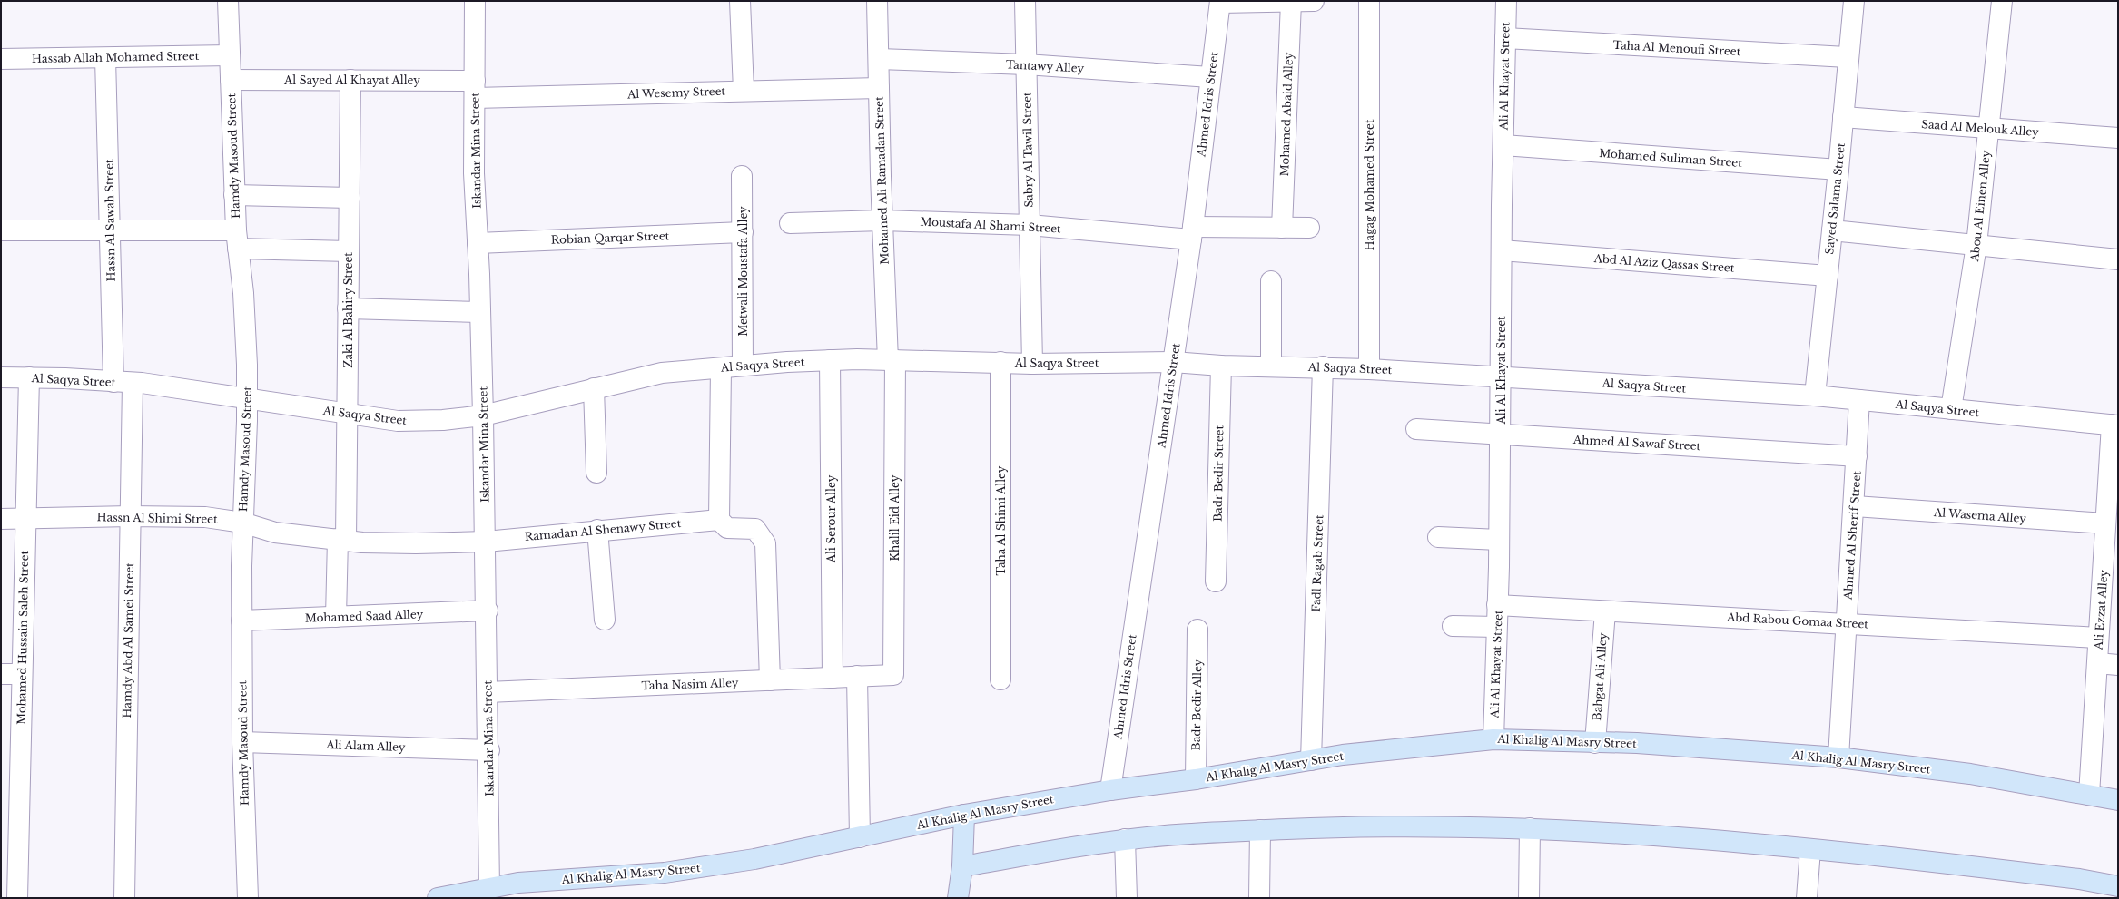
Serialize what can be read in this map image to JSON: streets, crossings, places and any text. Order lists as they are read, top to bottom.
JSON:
{
  "streets": {
    "main road": ["Al Khalig Al Masry Street"],
    "street": [
      "Taha Al Menoufi Street",
      "Hassab Allah Mohamed Street",
      "Tantawy Alley",
      "Ali Al Khayat Street",
      "Al Sayed Al Khayat Alley",
      "Al Wesemy Street",
      "Ahmed Idris Street",
      "Mohamed Abaid Alley",
      "Saad Al Melouk Alley",
      "Sabry Al Tawil Street",
      "Iskandar Mina Street",
      "Hamdy Masoud Street",
      "Mohamed Suliman Street",
      "Mohamed Ali Ramadan Street",
      "Hagag Mohamed Street",
      "Sayed Salama Street",
      "Abou Al Einen Alley",
      "Hassn Al Sawah Street",
      "Moustafa Al Shami Street",
      "Robian Qarqar Street",
      "Abd Al Aziz Qassas Street",
      "Metwali Moustafa Alley",
      "Zaki Al Bahiry Street",
      "Al Saqya Street",
      "Ahmed Al Sawaf Street",
      "Badr Bedir Street",
      "Al Wasema Alley",
      "Hassn Al Shimi Street",
      "Khalil Eid Alley",
      "Ali Serour Alley",
      "Taha Al Shimi Alley",
      "Ramadan Al Shenawy Street",
      "Ahmed Al Sherif Street",
      "Fadl Ragab Street",
      "Ali Ezzat Alley",
      "Mohamed Saad Alley",
      "Abd Rabou Gomaa Street",
      "Mohamed Hussain Saleh Street",
      "Hamdy Abd Al Samei Street",
      "Bahgat Ali Alley",
      "Taha Nasim Alley",
      "Badr Bedir Alley",
      "Ali Alam Alley"
    ]
  },
  "crossings": [
    ["Taha Al Menoufi Street", "Ali Al Khayat Street"],
    ["Taha Al Menoufi Street", "Sayed Salama Street"],
    ["Hassab Allah Mohamed Street", "Hamdy Masoud Street"],
    ["Hassab Allah Mohamed Street", "Hassn Al Sawah Street"],
    ["Tantawy Alley", "Ahmed Idris Street"],
    ["Tantawy Alley", "Sabry Al Tawil Street"],
    ["Tantawy Alley", "Mohamed Ali Ramadan Street"],
    ["Ali Al Khayat Street", "Mohamed Suliman Street"],
    ["Ali Al Khayat Street", "Abd Al Aziz Qassas Street"],
    ["Ali Al Khayat Street", "Al Saqya Street"],
    ["Ali Al Khayat Street", "Ahmed Al Sawaf Street"],
    ["Ali Al Khayat Street", "Abd Rabou Gomaa Street"],
    ["Ali Al Khayat Street", "Al Khalig Al Masry Street"],
    ["Al Sayed Al Khayat Alley", "Al Wesemy Street"],
    ["Al Sayed Al Khayat Alley", "Iskandar Mina Street"],
    ["Al Sayed Al Khayat Alley", "Hamdy Masoud Street"],
    ["Al Sayed Al Khayat Alley", "Zaki Al Bahiry Street"],
    ["Al Wesemy Street", "Iskandar Mina Street"],
    ["Al Wesemy Street", "Mohamed Ali Ramadan Street"],
    ["Ahmed Idris Street", "Moustafa Al Shami Street"],
    ["Ahmed Idris Street", "Al Saqya Street"],
    ["Ahmed Idris Street", "Al Khalig Al Masry Street"],
    ["Mohamed Abaid Alley", "Moustafa Al Shami Street"],
    ["Saad Al Melouk Alley", "Sayed Salama Street"],
    ["Saad Al Melouk Alley", "Abou Al Einen Alley"],
    ["Sabry Al Tawil Street", "Moustafa Al Shami Street"],
    ["Sabry Al Tawil Street", "Al Saqya Street"],
    ["Iskandar Mina Street", "Robian Qarqar Street"],
    ["Iskandar Mina Street", "Al Saqya Street"],
    ["Iskandar Mina Street", "Hassn Al Shimi Street"],
    ["Iskandar Mina Street", "Ramadan Al Shenawy Street"],
    ["Iskandar Mina Street", "Mohamed Saad Alley"],
    ["Iskandar Mina Street", "Taha Nasim Alley"],
    ["Iskandar Mina Street", "Al Khalig Al Masry Street"],
    ["Iskandar Mina Street", "Ali Alam Alley"],
    ["Hamdy Masoud Street", "Al Saqya Street"],
    ["Hamdy Masoud Street", "Hassn Al Shimi Street"],
    ["Hamdy Masoud Street", "Mohamed Saad Alley"],
    ["Hamdy Masoud Street", "Ali Alam Alley"],
    ["Mohamed Suliman Street", "Sayed Salama Street"],
    ["Mohamed Ali Ramadan Street", "Moustafa Al Shami Street"],
    ["Mohamed Ali Ramadan Street", "Al Saqya Street"],
    ["Mohamed Ali Ramadan Street", "Khalil Eid Alley"],
    ["Hagag Mohamed Street", "Al Saqya Street"],
    ["Sayed Salama Street", "Abd Al Aziz Qassas Street"],
    ["Sayed Salama Street", "Al Saqya Street"],
    ["Abou Al Einen Alley", "Al Saqya Street"],
    ["Hassn Al Sawah Street", "Al Saqya Street"],
    ["Hassn Al Sawah Street", "Hamdy Abd Al Samei Street"],
    ["Robian Qarqar Street", "Metwali Moustafa Alley"],
    ["Metwali Moustafa Alley", "Al Saqya Street"],
    ["Zaki Al Bahiry Street", "Al Saqya Street"],
    ["Zaki Al Bahiry Street", "Hassn Al Shimi Street"],
    ["Zaki Al Bahiry Street", "Mohamed Saad Alley"],
    ["Al Saqya Street", "Badr Bedir Street"],
    ["Al Saqya Street", "Khalil Eid Alley"],
    ["Al Saqya Street", "Ali Serour Alley"],
    ["Al Saqya Street", "Taha Al Shimi Alley"],
    ["Al Saqya Street", "Ahmed Al Sherif Street"],
    ["Al Saqya Street", "Fadl Ragab Street"],
    ["Al Saqya Street", "Ali Ezzat Alley"],
    ["Al Saqya Street", "Mohamed Hussain Saleh Street"],
    ["Al Saqya Street", "Hamdy Abd Al Samei Street"],
    ["Ahmed Al Sawaf Street", "Ahmed Al Sherif Street"],
    ["Al Wasema Alley", "Ahmed Al Sherif Street"],
    ["Al Wasema Alley", "Ali Ezzat Alley"],
    ["Hassn Al Shimi Street", "Ramadan Al Shenawy Street"],
    ["Hassn Al Shimi Street", "Mohamed Hussain Saleh Street"],
    ["Hassn Al Shimi Street", "Hamdy Abd Al Samei Street"],
    ["Khalil Eid Alley", "Taha Nasim Alley"],
    ["Ali Serour Alley", "Taha Nasim Alley"],
    ["Ahmed Al Sherif Street", "Abd Rabou Gomaa Street"],
    ["Ahmed Al Sherif Street", "Al Khalig Al Masry Street"],
    ["Fadl Ragab Street", "Al Khalig Al Masry Street"],
    ["Ali Ezzat Alley", "Abd Rabou Gomaa Street"],
    ["Ali Ezzat Alley", "Al Khalig Al Masry Street"],
    ["Abd Rabou Gomaa Street", "Bahgat Ali Alley"],
    ["Bahgat Ali Alley", "Al Khalig Al Masry Street"],
    ["Badr Bedir Alley", "Al Khalig Al Masry Street"]
  ]
}
